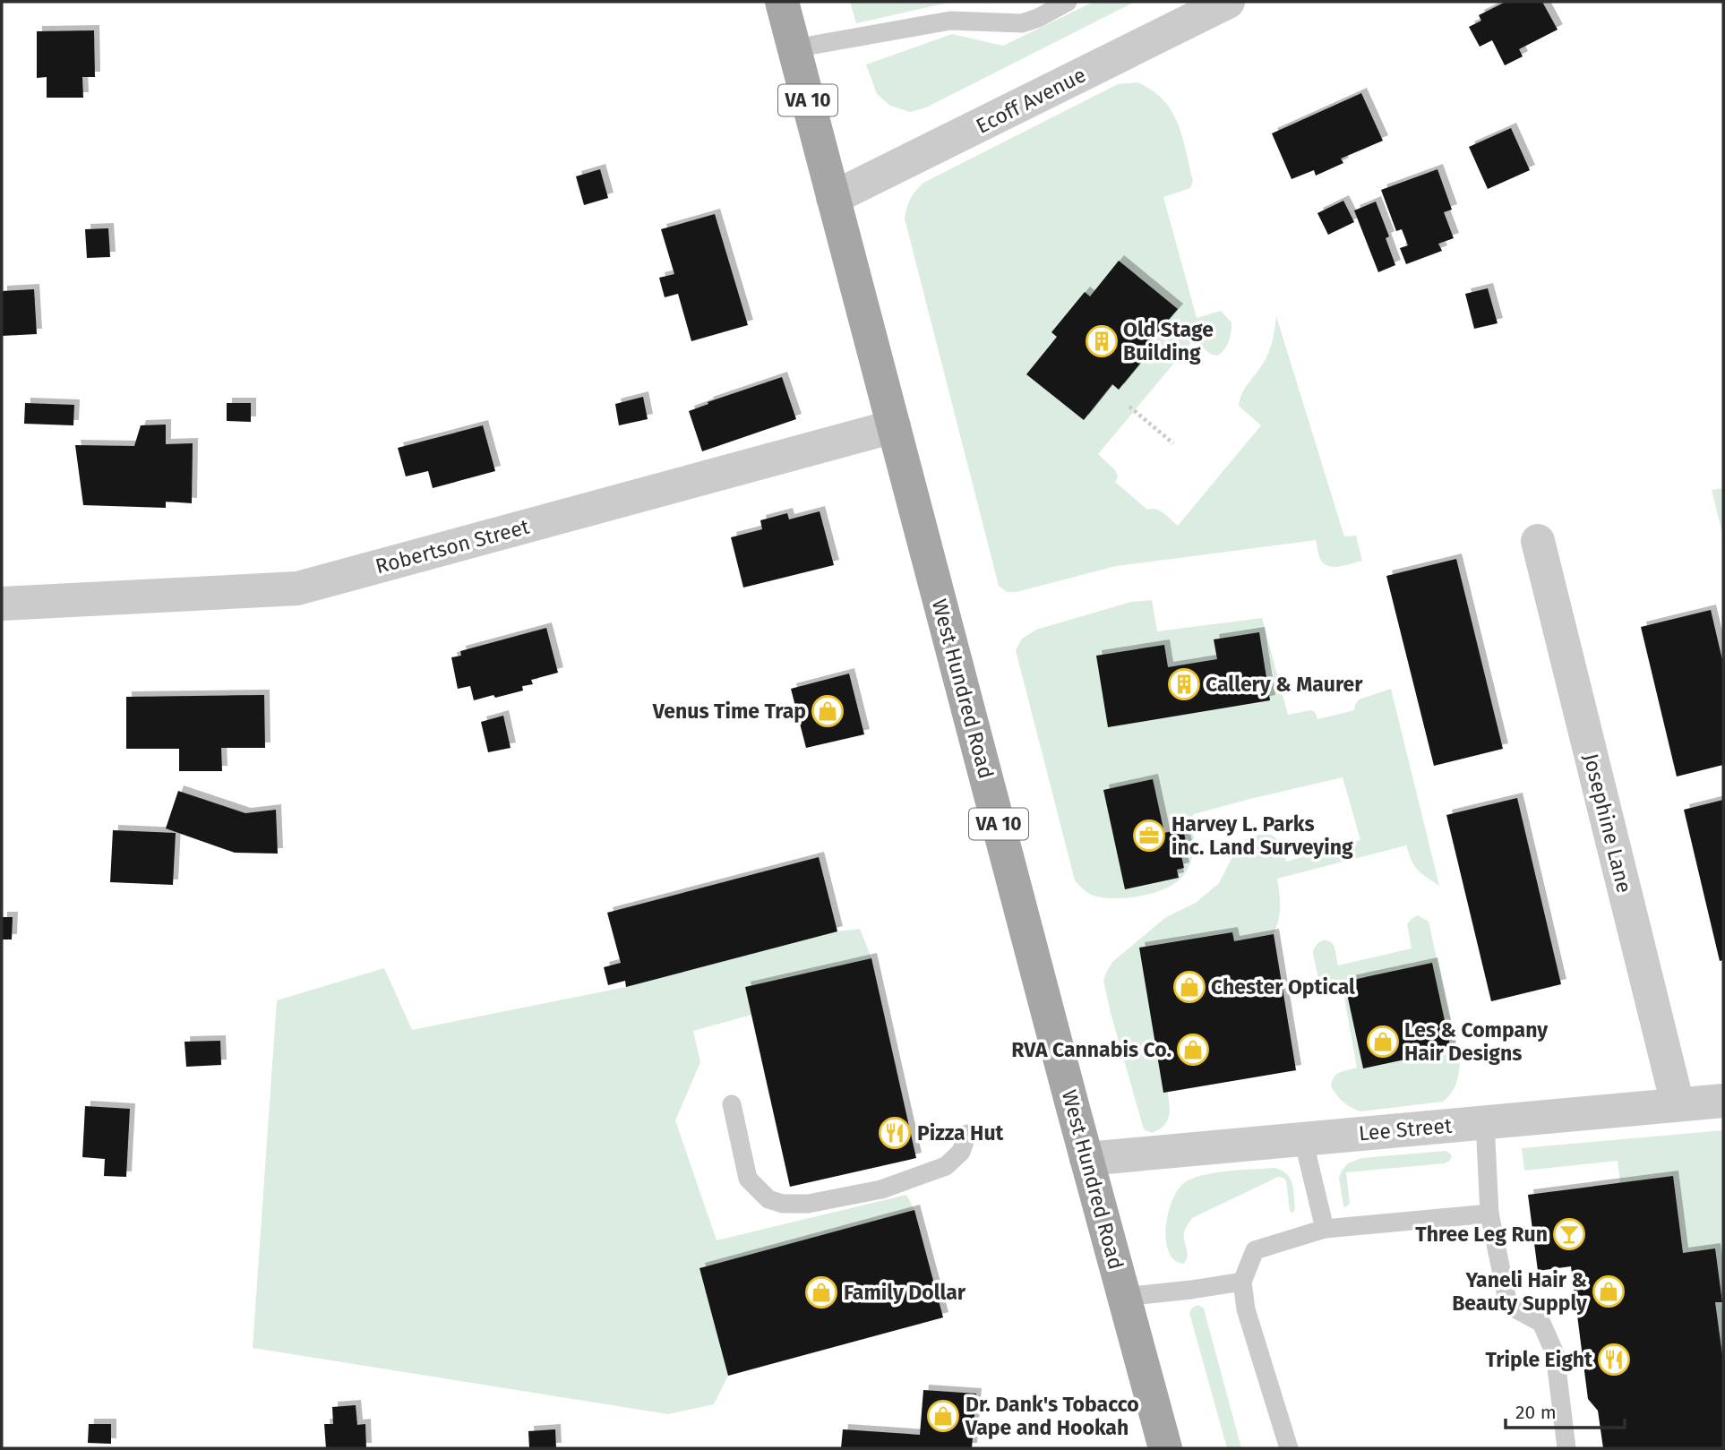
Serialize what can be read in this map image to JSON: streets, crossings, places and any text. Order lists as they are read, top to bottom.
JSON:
{
  "streets": {
    "main road": ["VA 10", "West Hundred Road"],
    "street": [
      "Ecoff Avenue",
      "Robertson Street",
      "Josephine Lane",
      "Lee Street"
    ]
  },
  "crossings": [
    ["Ecoff Avenue", "West Hundred Road"],
    ["Robertson Street", "West Hundred Road"],
    ["West Hundred Road", "Lee Street"],
    ["Josephine Lane", "Lee Street"]
  ],
  "places": {
    "building": ["Old Stage Building", "Callery & Maurer"],
    "shop": [
      "Venus Time Trap",
      "Chester Optical",
      "Les & Company Hair Designs",
      "RVA Cannabis Co.",
      "Yaneli Hair & Beauty Supply",
      "Family Dollar",
      "Dr. Dank's Tobacco Vape and Hookah"
    ],
    "office": ["Harvey L. Parks inc. Land Surveying"],
    "restaurant": ["Pizza Hut", "Triple Eight"],
    "bar": ["Three Leg Run"]
  },
  "scale_bar": "20 m"
}
